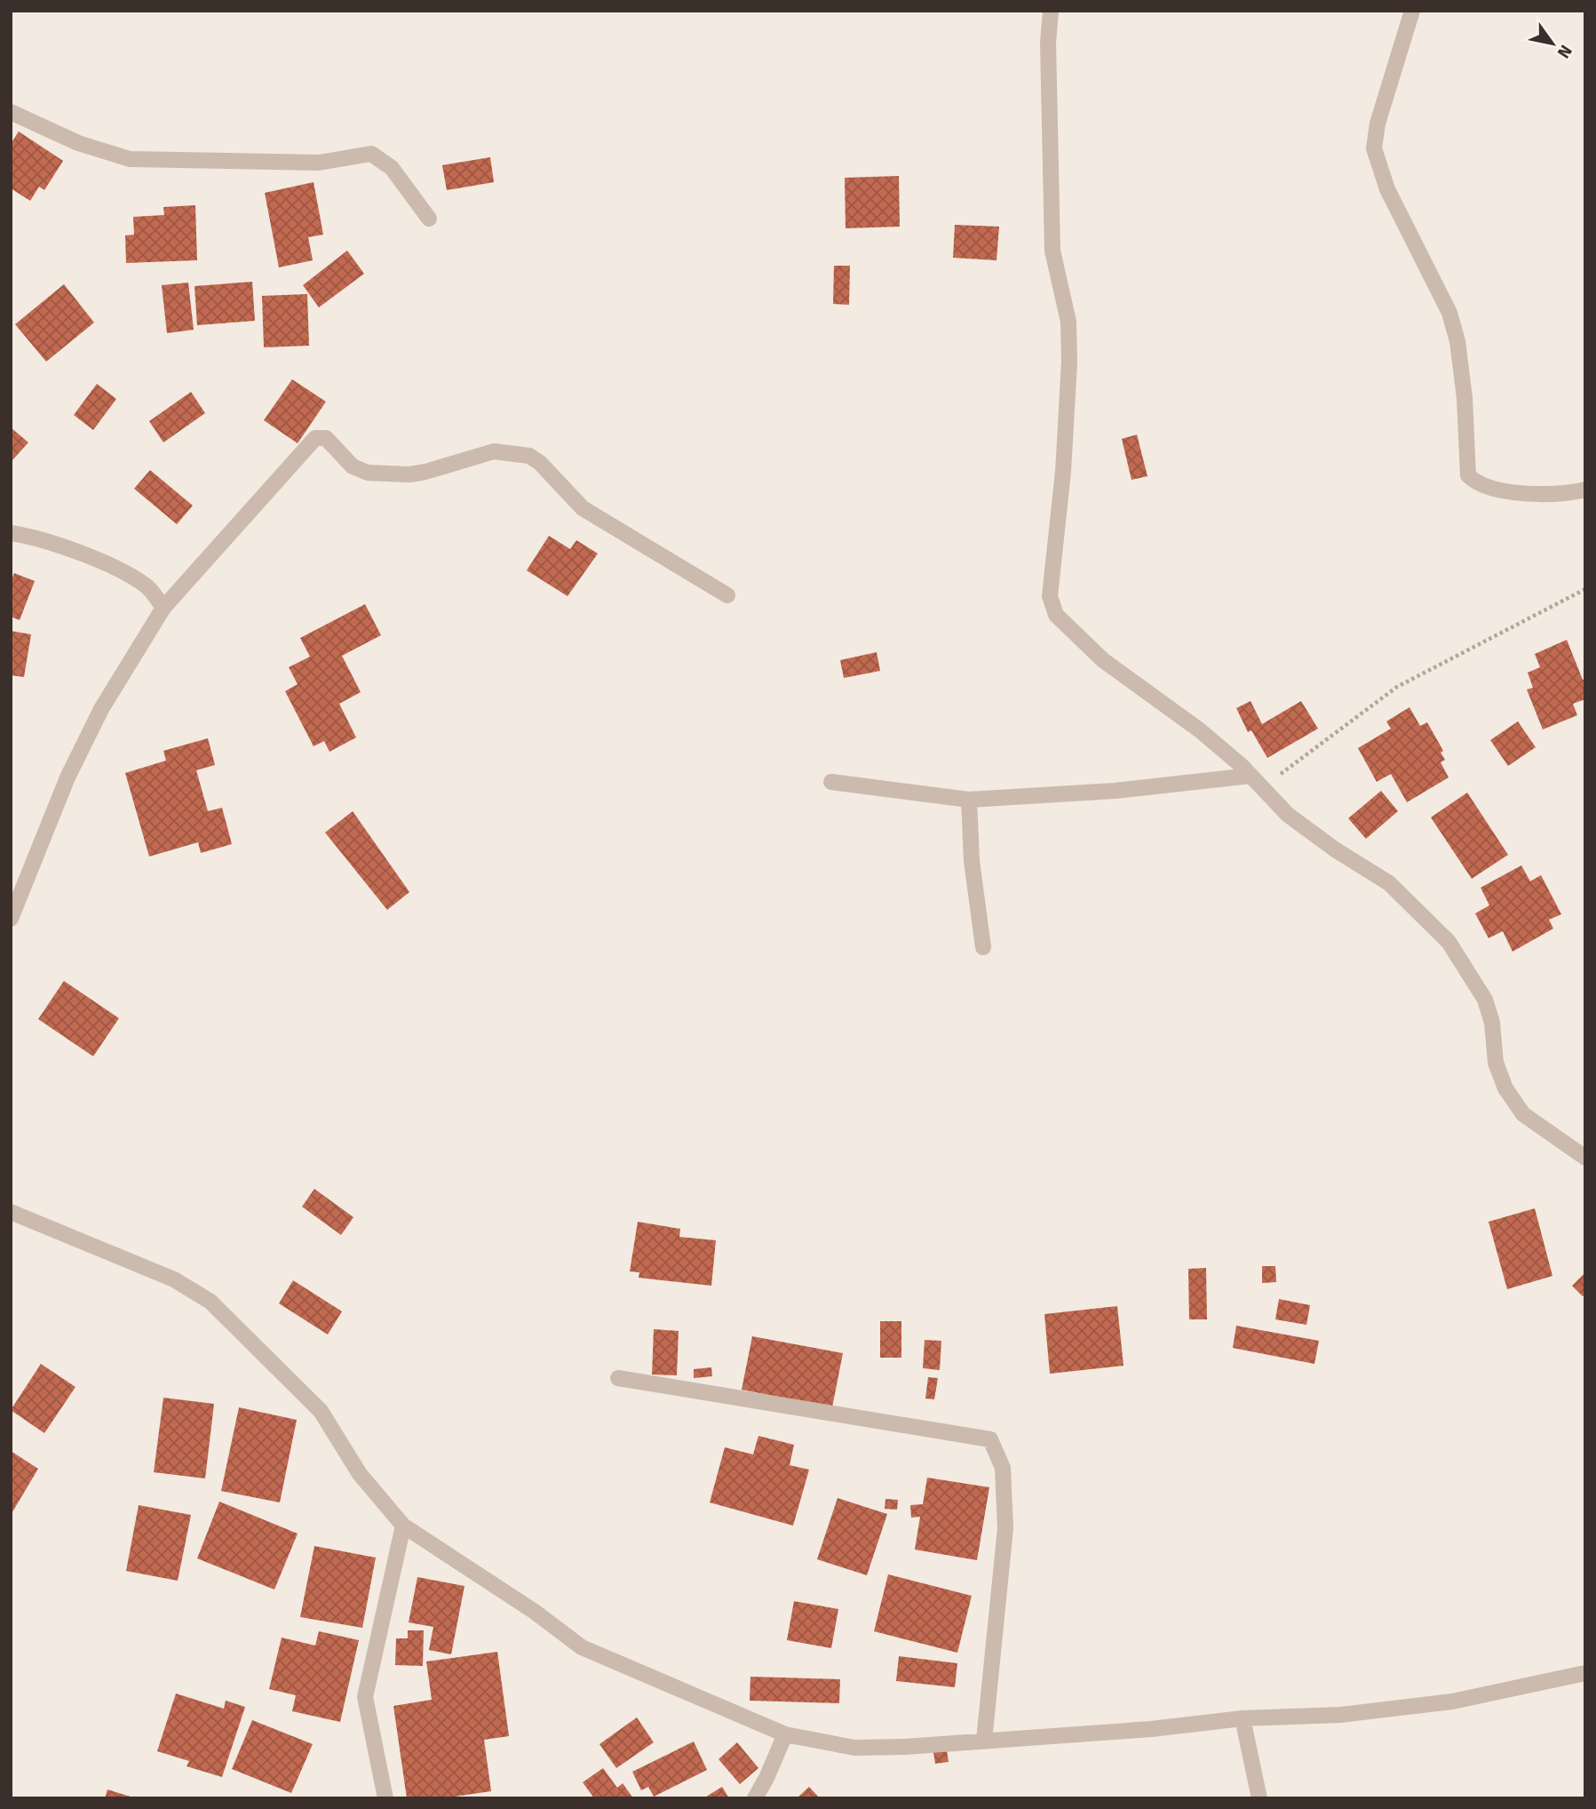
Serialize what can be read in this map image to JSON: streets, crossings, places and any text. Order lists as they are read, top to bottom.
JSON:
{
  "north": "bottom right"
}
